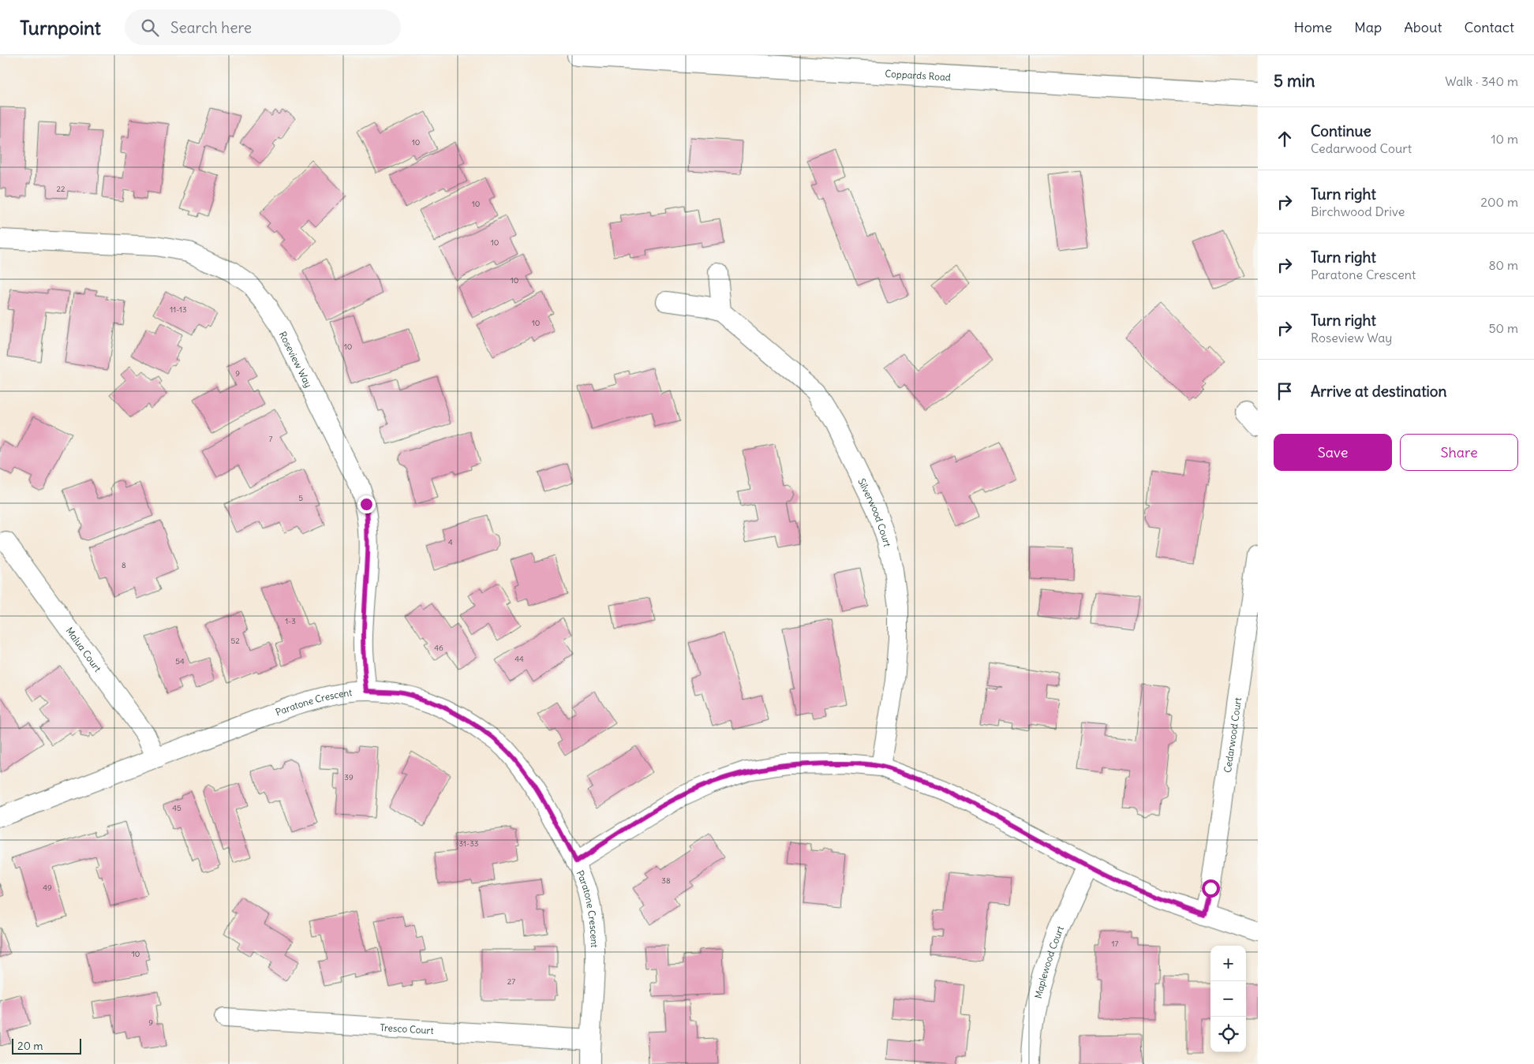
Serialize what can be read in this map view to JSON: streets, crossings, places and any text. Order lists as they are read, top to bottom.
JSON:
{
  "streets": {
    "street": [
      "Coppards Road",
      "Roseview Way",
      "Silverwood Court",
      "Malua Court",
      "Paratone Crescent",
      "Cedarwood Court",
      "Maplewood Court",
      "Tresco Court"
    ]
  },
  "crossings": [
    ["Roseview Way", "Paratone Crescent"],
    ["Malua Court", "Paratone Crescent"],
    ["Paratone Crescent", "Tresco Court"]
  ],
  "house_numbers": [
    "10",
    "22",
    "10",
    "10",
    "10",
    "11-13",
    "10",
    "10",
    "9",
    "7",
    "5",
    "4",
    "8",
    "1-3",
    "52",
    "46",
    "44",
    "54",
    "39",
    "45",
    "31-33",
    "38",
    "49",
    "17",
    "10",
    "27",
    "9"
  ],
  "scale_bar": "20 m",
  "page": {
    "header": "Turnpoint",
    "search": "Search here",
    "nav": [
      "Home",
      "Map",
      "About",
      "Contact"
    ],
    "heading": ["5 min", "Walk · 340 m"],
    "list": [
      ["Continue", "Cedarwood Court", "10 m"],
      ["Turn right", "Birchwood Drive", "200 m"],
      ["Turn right", "Paratone Crescent", "80 m"],
      ["Turn right", "Roseview Way", "50 m"],
      "Arrive at destination"
    ],
    "buttons": ["Save", "Share"],
    "map_buttons": ["+", "−"],
    "scale": "20 m"
  }
}
